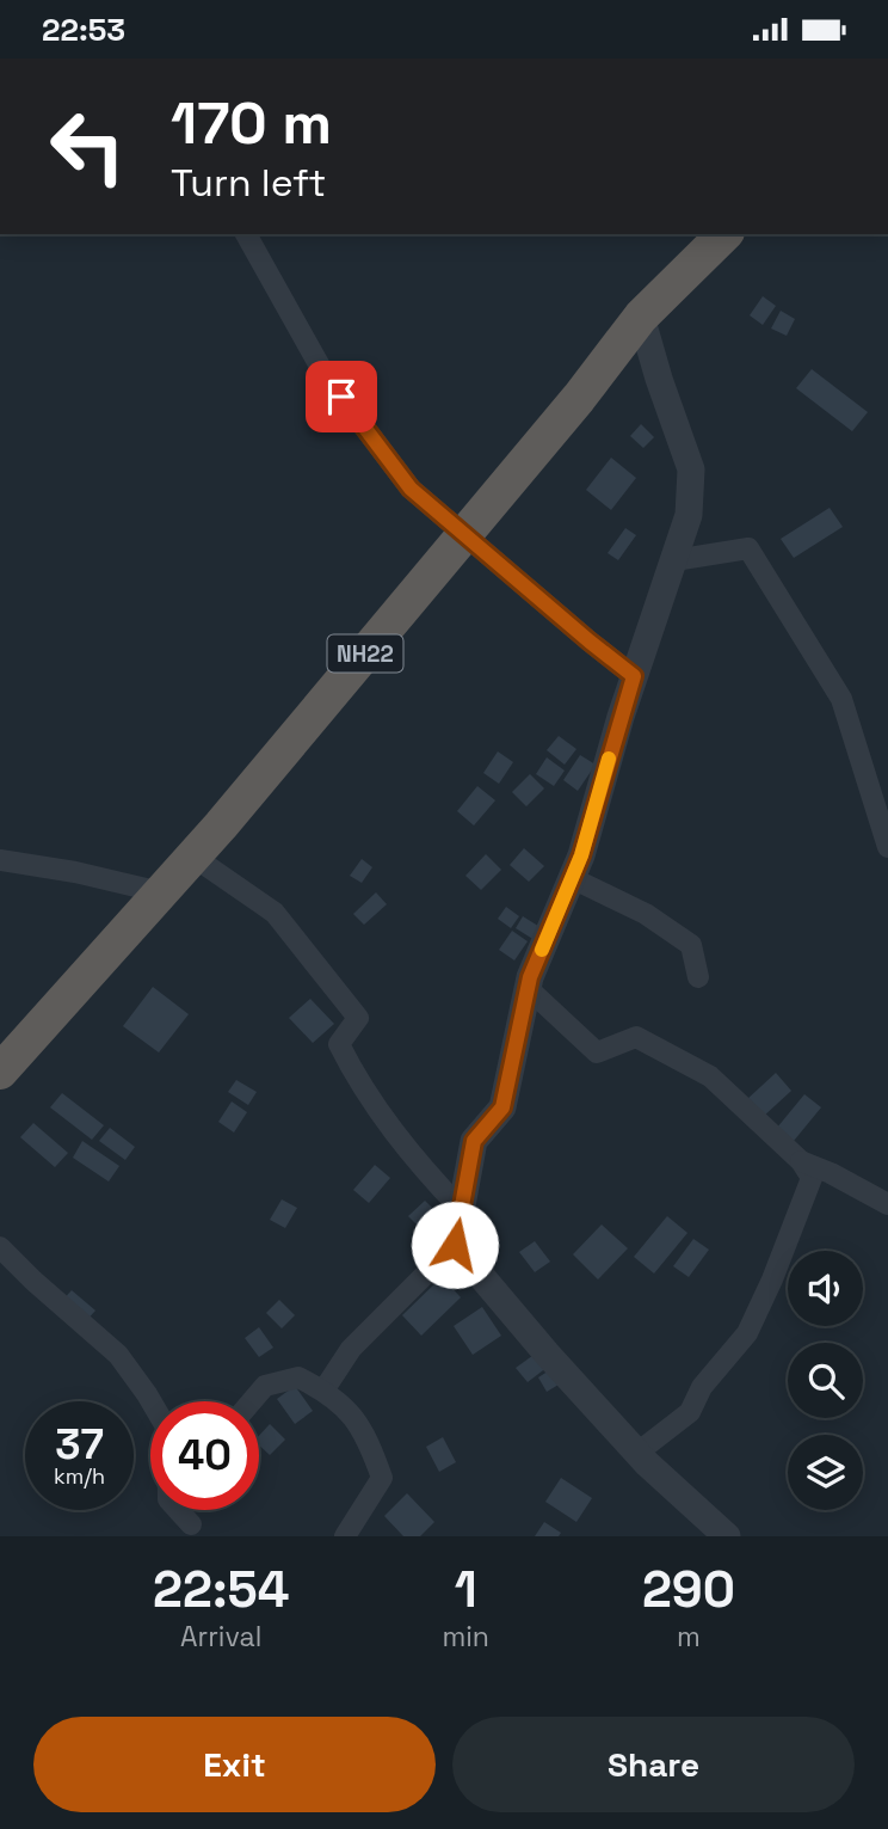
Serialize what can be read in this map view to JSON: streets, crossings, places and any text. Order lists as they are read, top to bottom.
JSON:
{
  "streets": {
    "highway": ["NH22"]
  },
  "page": {
    "status": "22:53",
    "turn": ["170 m", "Turn left"],
    "speed": "37 km/h",
    "limit": "40",
    "eta": [
      "22:54",
      "Arrival",
      "1",
      "min",
      "290",
      "m"
    ],
    "buttons": ["Exit", "Share"]
  }
}
